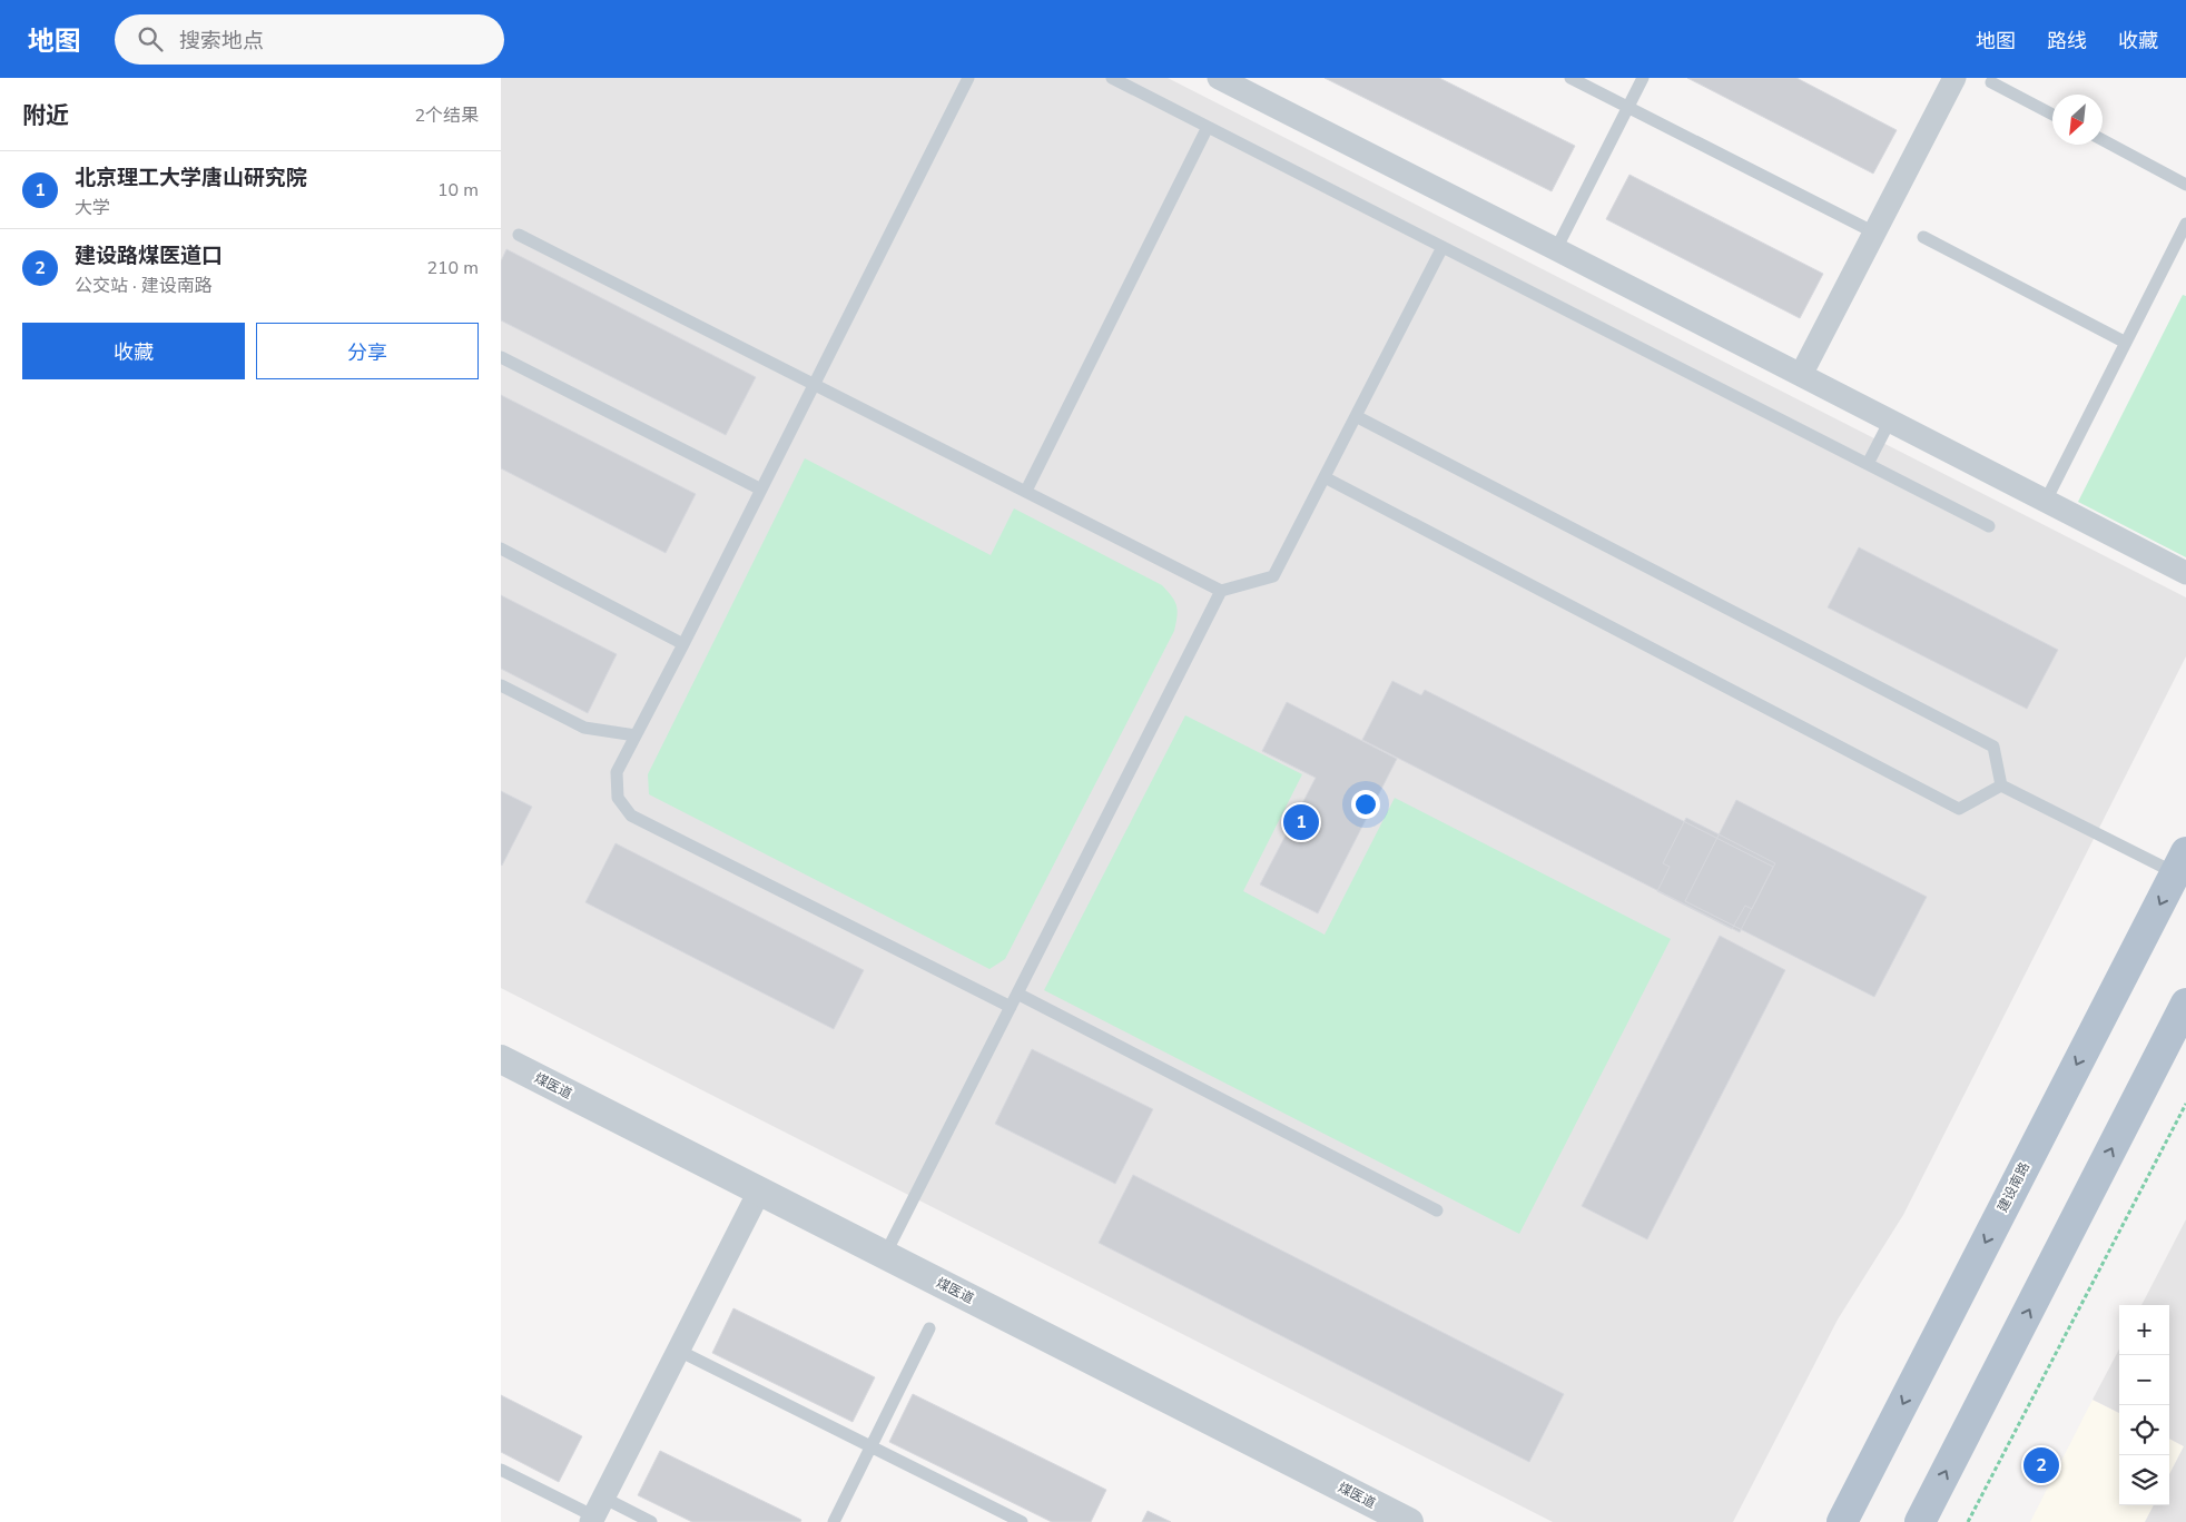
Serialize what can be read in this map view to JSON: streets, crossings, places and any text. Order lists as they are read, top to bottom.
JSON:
{
  "streets": {
    "main road": ["建设南路"],
    "street": ["煤医道"]
  },
  "north": "bottom left",
  "page": {
    "header": "地图",
    "search": "搜索地点",
    "nav": ["地图", "路线", "收藏"],
    "heading": ["附近", "2个结果"],
    "list": [
      {
        "mark": "1",
        "name": "北京理工大学唐山研究院",
        "note": "大学",
        "value": "10 m"
      },
      {
        "mark": "2",
        "name": "建设路煤医道口",
        "note": "公交站 · 建设南路",
        "value": "210 m"
      }
    ],
    "buttons": ["收藏", "分享"],
    "pins": ["1", "2"],
    "map_buttons": ["+", "−"]
  }
}
